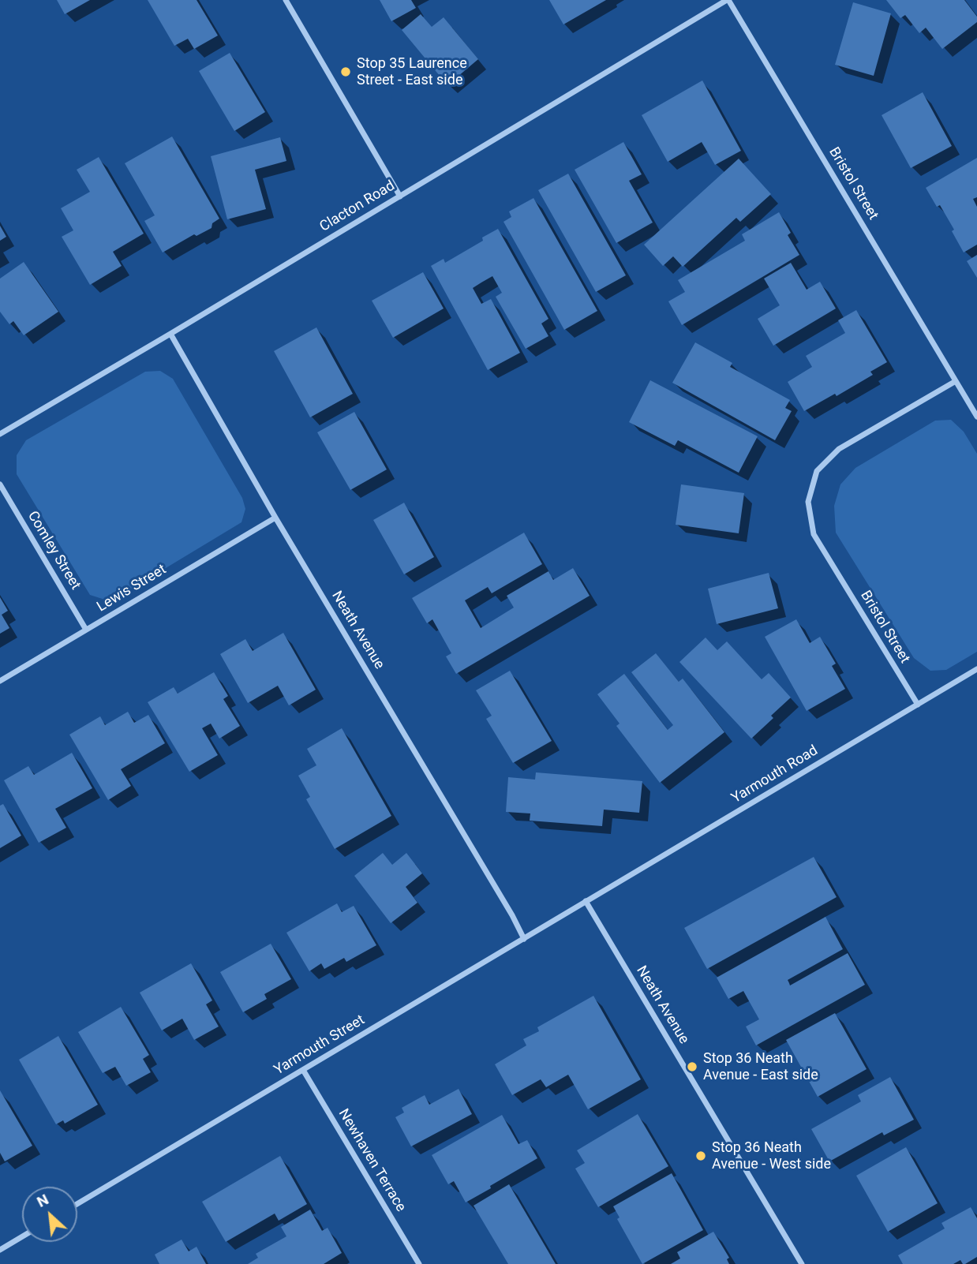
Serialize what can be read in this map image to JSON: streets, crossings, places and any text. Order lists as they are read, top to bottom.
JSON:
{
  "streets": {
    "street": [
      "Bristol Street",
      "Clacton Road",
      "Comley Street",
      "Lewis Street",
      "Neath Avenue",
      "Yarmouth Road",
      "Yarmouth Street",
      "Newhaven Terrace"
    ]
  },
  "crossings": [
    ["Bristol Street", "Clacton Road"],
    ["Bristol Street", "Yarmouth Road"],
    ["Clacton Road", "Neath Avenue"],
    ["Comley Street", "Lewis Street"],
    ["Lewis Street", "Neath Avenue"],
    ["Neath Avenue", "Yarmouth Road"],
    ["Neath Avenue", "Yarmouth Street"],
    ["Yarmouth Road", "Yarmouth Street"],
    ["Yarmouth Street", "Newhaven Terrace"]
  ],
  "places": ["Stop 35 Laurence Street - East side", "Stop 36 Neath Avenue - East side", "Stop 36 Neath Avenue - West side"],
  "north": "top left"
}
